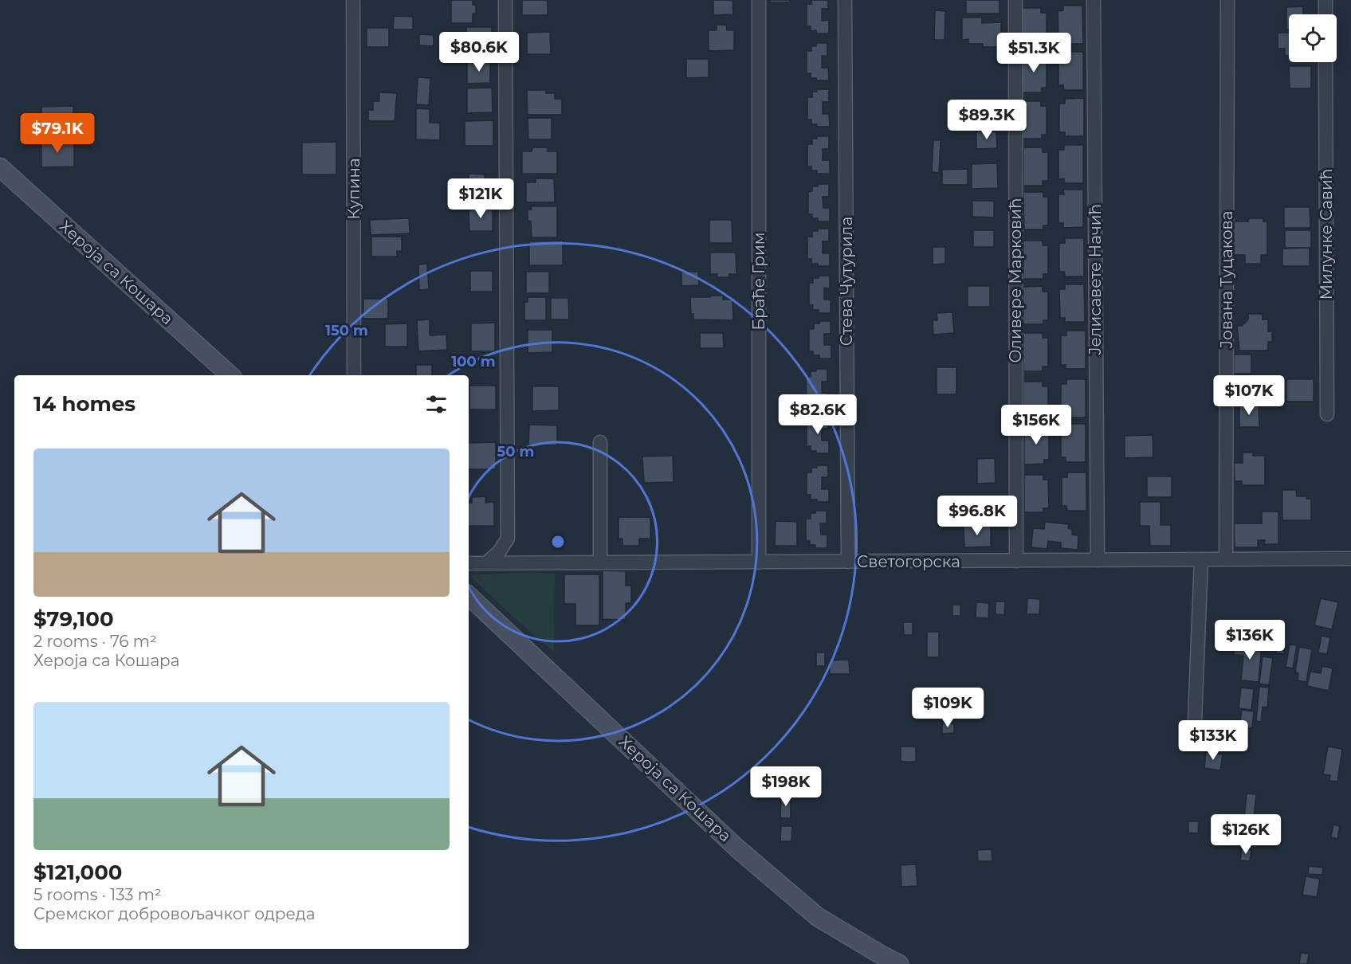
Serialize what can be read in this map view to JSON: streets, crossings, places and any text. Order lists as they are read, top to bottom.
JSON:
{
  "streets": {
    "street": [
      "Купина",
      "Милунке Савић",
      "Хероја са Кошара",
      "Јелисавете Начић",
      "Јована Туцакова",
      "Оливере Марковић",
      "Браће Грим",
      "Стева Чутурила",
      "Светогорска"
    ]
  },
  "crossings": [
    ["Јелисавете Начић", "Светогорска"],
    ["Јована Туцакова", "Светогорска"],
    ["Оливере Марковић", "Светогорска"],
    ["Браће Грим", "Светогорска"],
    ["Стева Чутурила", "Светогорска"]
  ],
  "page": {
    "price": [
      "$80.6K",
      "$51.3K",
      "$89.3K",
      "$79.1K",
      "$121K",
      "$107K",
      "$82.6K",
      "$156K",
      "$96.8K",
      "$136K",
      "$109K",
      "$133K",
      "$198K",
      "$126K"
    ],
    "heading": "14 homes",
    "list": [
      {
        "name": "$79,100",
        "note": "2 rooms · 76 m² · Хероја са Кошара"
      },
      {
        "name": "$121,000",
        "note": "5 rooms · 133 m² · Сремског добровољачког одреда"
      }
    ]
  },
  "rings": ["150 m", "100 m", "50 m"]
}
